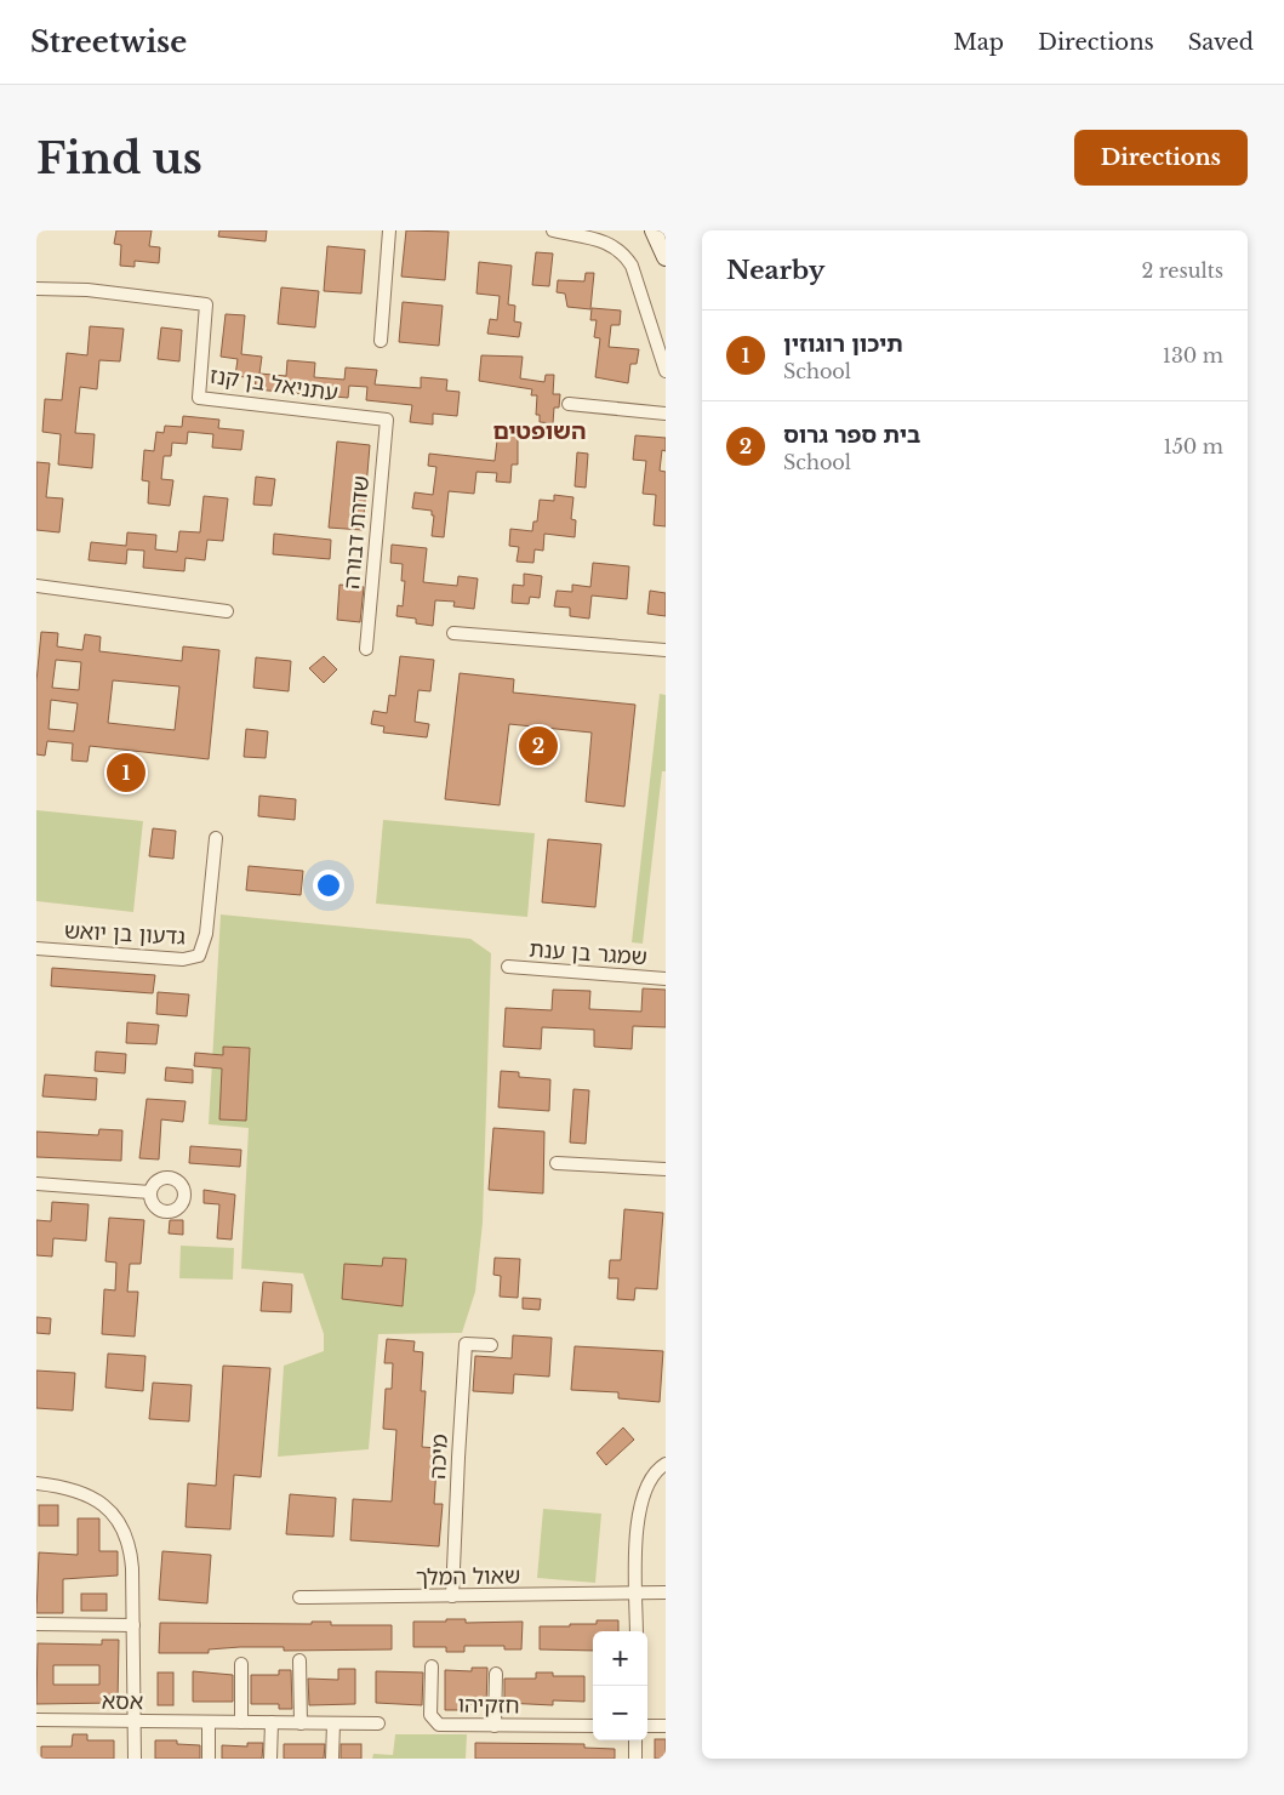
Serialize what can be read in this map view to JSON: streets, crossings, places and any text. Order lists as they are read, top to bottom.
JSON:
{
  "streets": {
    "street": [
      "עתניאל בן קנז",
      "שדרת דבורה",
      "גדעון בן יואש",
      "שמגר בן ענת",
      "מיכה",
      "שאול המלך",
      "אסא",
      "חזקיהו"
    ]
  },
  "crossings": [
    ["עתניאל בן קנז", "שדרת דבורה"],
    ["מיכה", "שאול המלך"]
  ],
  "districts": ["השופטים"],
  "page": {
    "header": "Streetwise",
    "nav": ["Map", "Directions", "Saved"],
    "buttons": "Directions",
    "title": "Find us",
    "heading": ["Nearby", "2 results"],
    "list": [
      {
        "mark": "1",
        "name": "תיכון רוגוזין",
        "note": "School",
        "value": "130 m"
      },
      {
        "mark": "2",
        "name": "בית ספר גרוס",
        "note": "School",
        "value": "150 m"
      }
    ],
    "pins": ["2", "1"],
    "map_buttons": ["+", "−"]
  }
}
